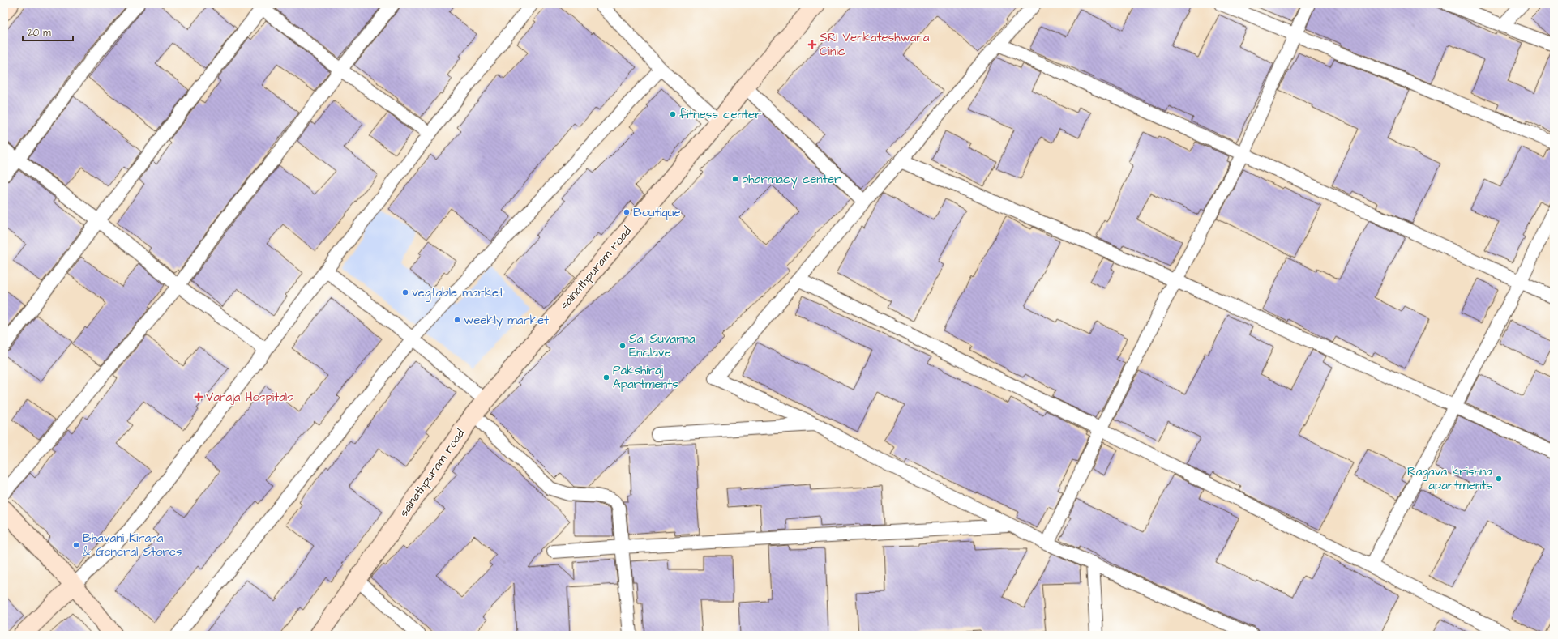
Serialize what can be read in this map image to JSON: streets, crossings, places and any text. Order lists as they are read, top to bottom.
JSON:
{
  "streets": {
    "street": ["sainathpuram road"]
  },
  "places": {
    "health": ["SRI Venkateshwara Cinic", "Vanaja Hospitals"],
    "other": [
      "fitness center",
      "pharmacy center",
      "Boutique",
      "vegtable market",
      "weekly market",
      "Sai Suvarna Enclave",
      "Pakshiraj Apartments",
      "Ragava krishna apartments",
      "Bhavani Kirana & General Stores"
    ]
  },
  "scale_bar": "20 m"
}
